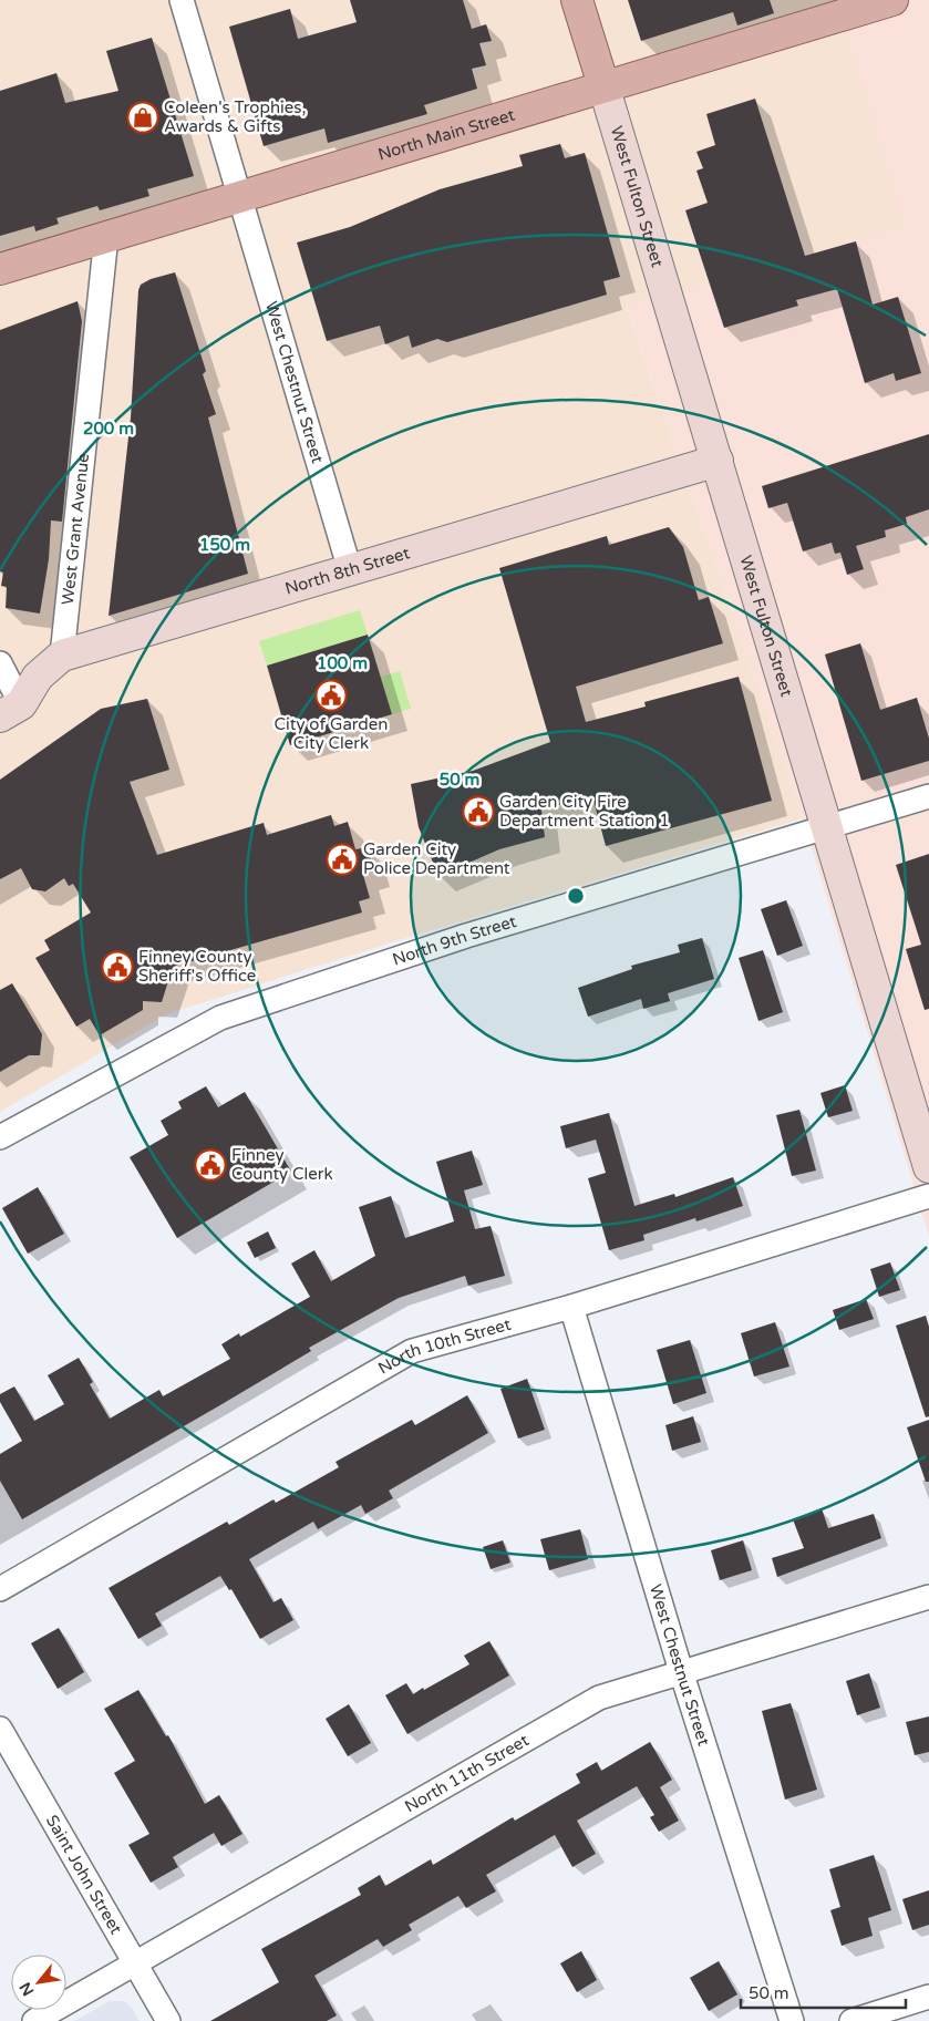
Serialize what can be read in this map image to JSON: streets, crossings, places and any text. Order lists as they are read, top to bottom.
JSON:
{
  "streets": {
    "main road": ["North Main Street"],
    "street": [
      "West Fulton Street",
      "West Chestnut Street",
      "West Grant Avenue",
      "North 8th Street",
      "North 9th Street",
      "North 10th Street",
      "North 11th Street",
      "Saint John Street"
    ]
  },
  "crossings": [
    ["North Main Street", "West Fulton Street"],
    ["North Main Street", "West Chestnut Street"],
    ["North Main Street", "West Grant Avenue"],
    ["West Fulton Street", "North 8th Street"],
    ["West Fulton Street", "North 9th Street"],
    ["West Chestnut Street", "North 8th Street"],
    ["West Chestnut Street", "North 10th Street"],
    ["West Chestnut Street", "North 11th Street"],
    ["West Grant Avenue", "North 8th Street"],
    ["North 11th Street", "Saint John Street"]
  ],
  "places": {
    "shop": ["Coleen's Trophies, Awards & Gifts"],
    "public building": [
      "City of Garden City Clerk",
      "Garden City Fire Department Station 1",
      "Garden City Police Department",
      "Finney County Sheriff's Office",
      "Finney County Clerk"
    ]
  },
  "scale_bar": "50 m",
  "north": "bottom left",
  "rings": [
    "200 m",
    "150 m",
    "100 m",
    "50 m"
  ]
}
